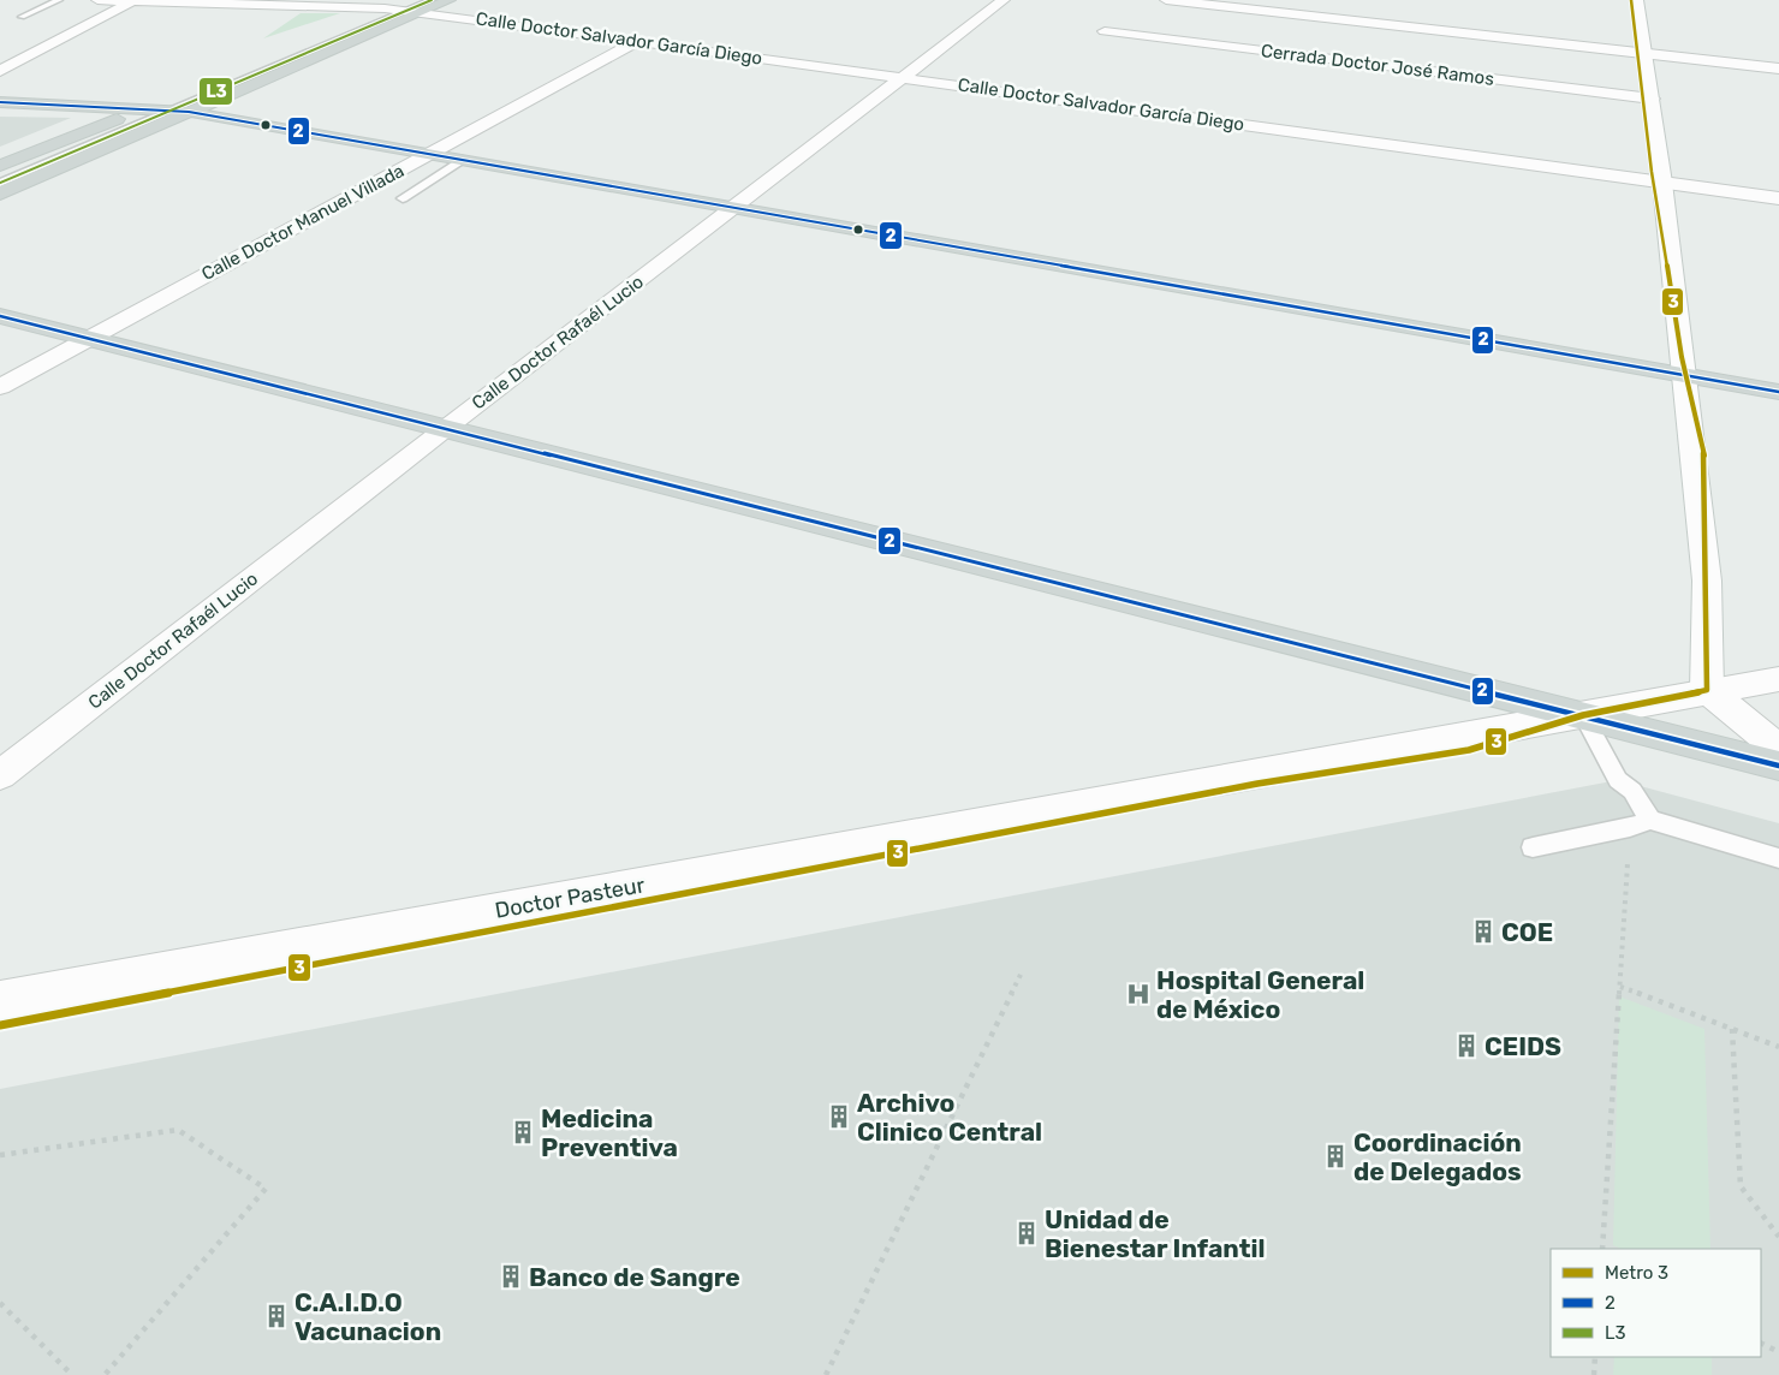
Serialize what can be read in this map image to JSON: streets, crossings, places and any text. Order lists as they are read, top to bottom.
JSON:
{
  "streets": {
    "street": [
      "Calle Doctor Salvador García Diego",
      "Cerrada Doctor José Ramos",
      "Calle Doctor Manuel Villada",
      "Calle Doctor Rafaél Lucio",
      "Doctor Pasteur"
    ]
  },
  "crossings": [
    ["Calle Doctor Salvador García Diego", "Calle Doctor Manuel Villada"],
    ["Calle Doctor Salvador García Diego", "Calle Doctor Rafaél Lucio"]
  ],
  "places": {
    "building": [
      "COE",
      "CEIDS",
      "Archivo Clinico Central",
      "Medicina Preventiva",
      "Coordinación de Delegados",
      "Unidad de Bienestar Infantil",
      "Banco de Sangre",
      "C.A.I.D.O Vacunacion"
    ],
    "hospital": ["Hospital General de México"]
  },
  "lines": ["metro line 3", "transit line L3", "transit line 2"],
  "legend": ["Metro 3", "2", "L3"]
}
